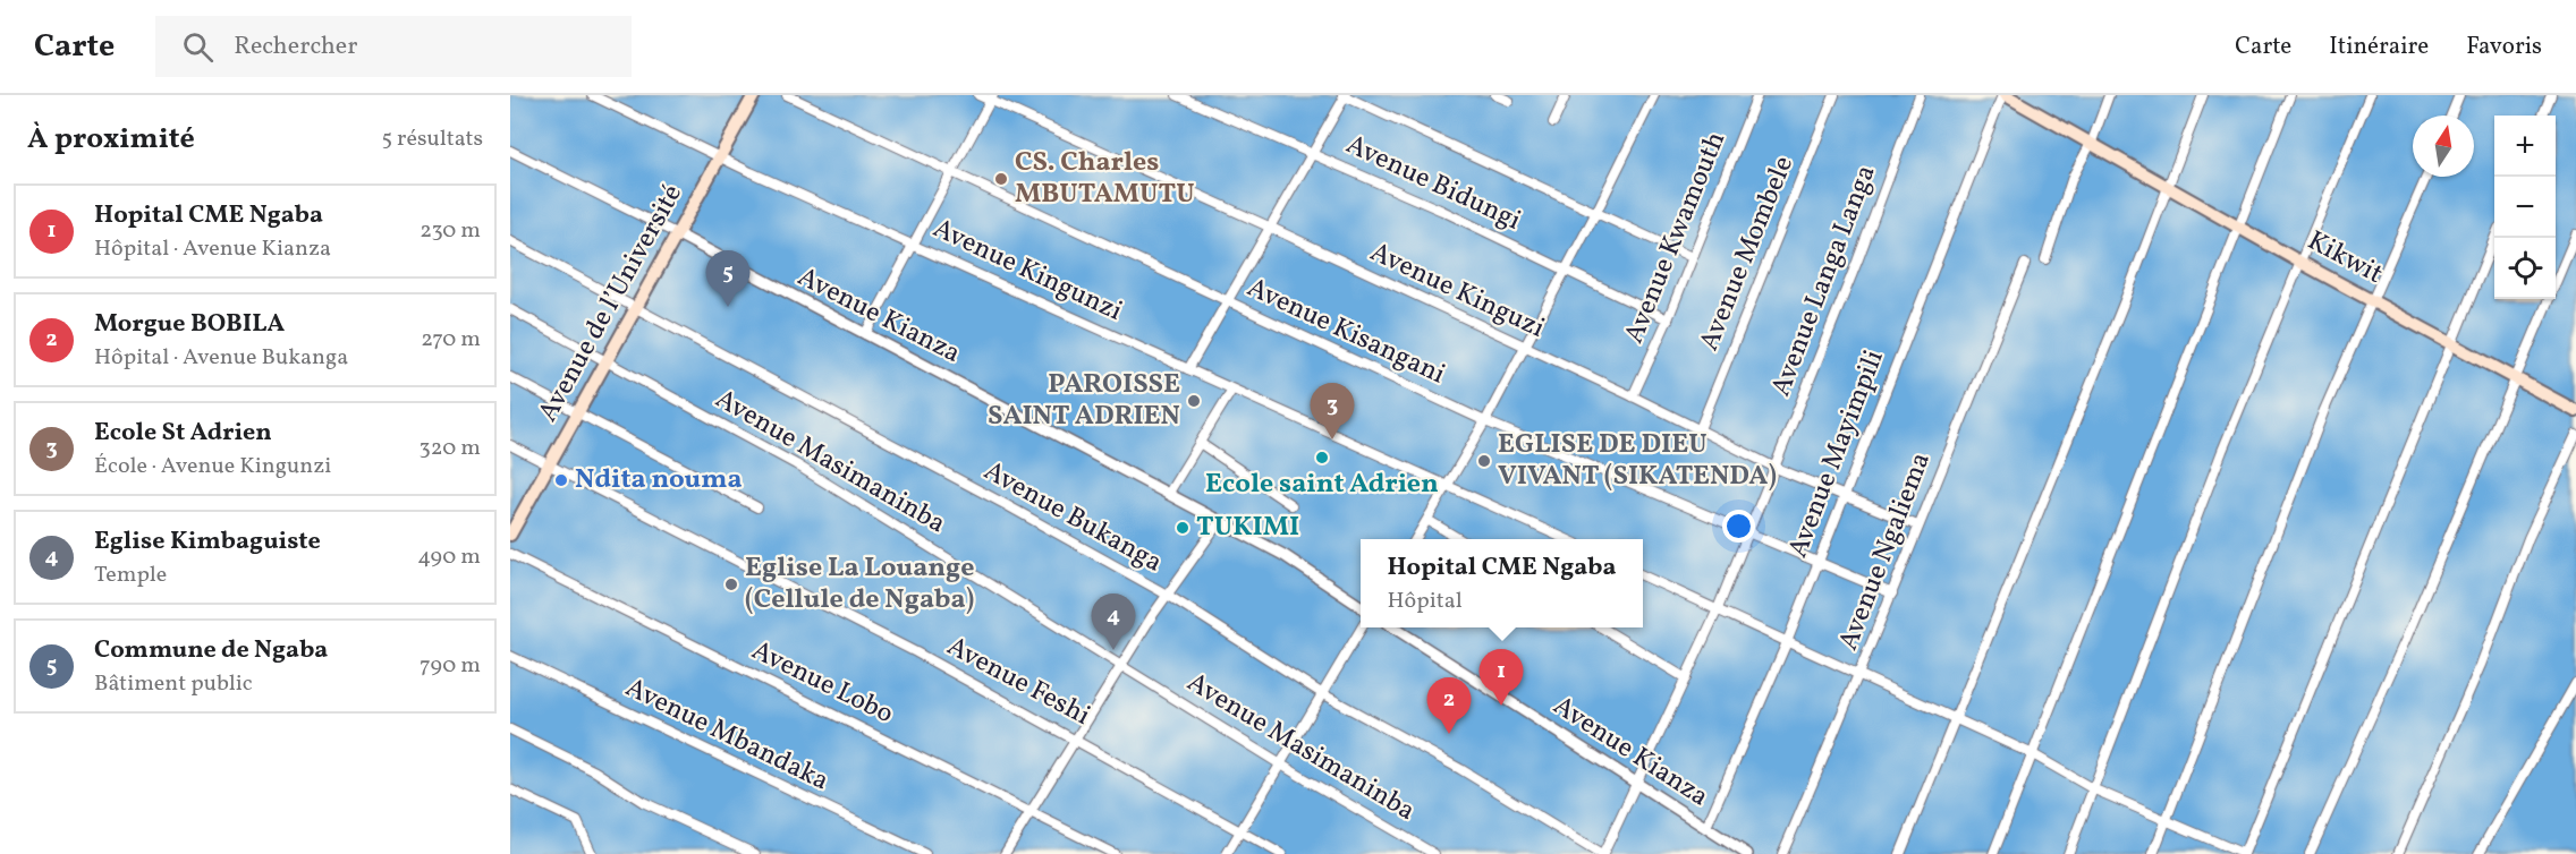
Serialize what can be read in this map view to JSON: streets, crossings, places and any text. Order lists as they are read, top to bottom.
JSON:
{
  "streets": {
    "main road": ["Kikwit", "Avenue de l’Université"],
    "street": [
      "Avenue Bidungi",
      "Avenue Kwamouth",
      "Avenue Mombele",
      "Avenue Kingunzi",
      "Avenue Langa Langa",
      "Avenue Kinguzi",
      "Avenue Kianza",
      "Avenue Kisangani",
      "Avenue Mayimpili",
      "Avenue Masimaninba",
      "Avenue Bukanga",
      "Avenue Ngaliema",
      "Avenue Feshi",
      "Avenue Lobo",
      "Avenue Mbandaka"
    ]
  },
  "crossings": [
    ["Avenue Bidungi", "Avenue Kwamouth"],
    ["Avenue Kwamouth", "Avenue Kinguzi"],
    ["Avenue Mombele", "Avenue Kinguzi"],
    ["Kikwit", "Avenue Mayimpili"],
    ["Avenue Kingunzi", "Avenue de l’Université"],
    ["Avenue Langa Langa", "Avenue Kinguzi"],
    ["Avenue Langa Langa", "Avenue Kianza"],
    ["Avenue Langa Langa", "Avenue Kisangani"],
    ["Avenue Langa Langa", "Avenue Bukanga"],
    ["Avenue Kinguzi", "Avenue Mayimpili"],
    ["Avenue Kinguzi", "Avenue Ngaliema"],
    ["Avenue de l’Université", "Avenue Kianza"],
    ["Avenue de l’Université", "Avenue Masimaninba"],
    ["Avenue de l’Université", "Avenue Bukanga"],
    ["Avenue de l’Université", "Avenue Feshi"],
    ["Avenue Kianza", "Avenue Mayimpili"],
    ["Avenue Kisangani", "Avenue Mayimpili"],
    ["Avenue Kisangani", "Avenue Ngaliema"]
  ],
  "places": [
    "CS. Charles MBUTAMUTU",
    "PAROISSE SAINT ADRIEN",
    "Ecole saint Adrien",
    "EGLISE DE DIEU VIVANT (SIKATENDA)",
    "Ndita nouma",
    "TUKIMI",
    "Eglise La Louange (Cellule de Ngaba)"
  ],
  "north": "top",
  "page": {
    "header": "Carte",
    "search": "Rechercher",
    "nav": ["Carte", "Itinéraire", "Favoris"],
    "heading": ["À proximité", "5 résultats"],
    "map_buttons": ["+", "−"],
    "list": [
      {
        "mark": "1",
        "name": "Hopital CME Ngaba",
        "note": "Hôpital · Avenue Kianza",
        "value": "230 m"
      },
      {
        "mark": "2",
        "name": "Morgue BOBILA",
        "note": "Hôpital · Avenue Bukanga",
        "value": "270 m"
      },
      {
        "mark": "3",
        "name": "Ecole St Adrien",
        "note": "École · Avenue Kingunzi",
        "value": "320 m"
      },
      {
        "mark": "4",
        "name": "Eglise Kimbaguiste",
        "note": "Temple",
        "value": "490 m"
      },
      {
        "mark": "5",
        "name": "Commune de Ngaba",
        "note": "Bâtiment public",
        "value": "790 m"
      }
    ],
    "pins": [
      "5",
      "3",
      "4",
      "1",
      "2"
    ],
    "popup": ["Hopital CME Ngaba", "Hôpital"]
  }
}
